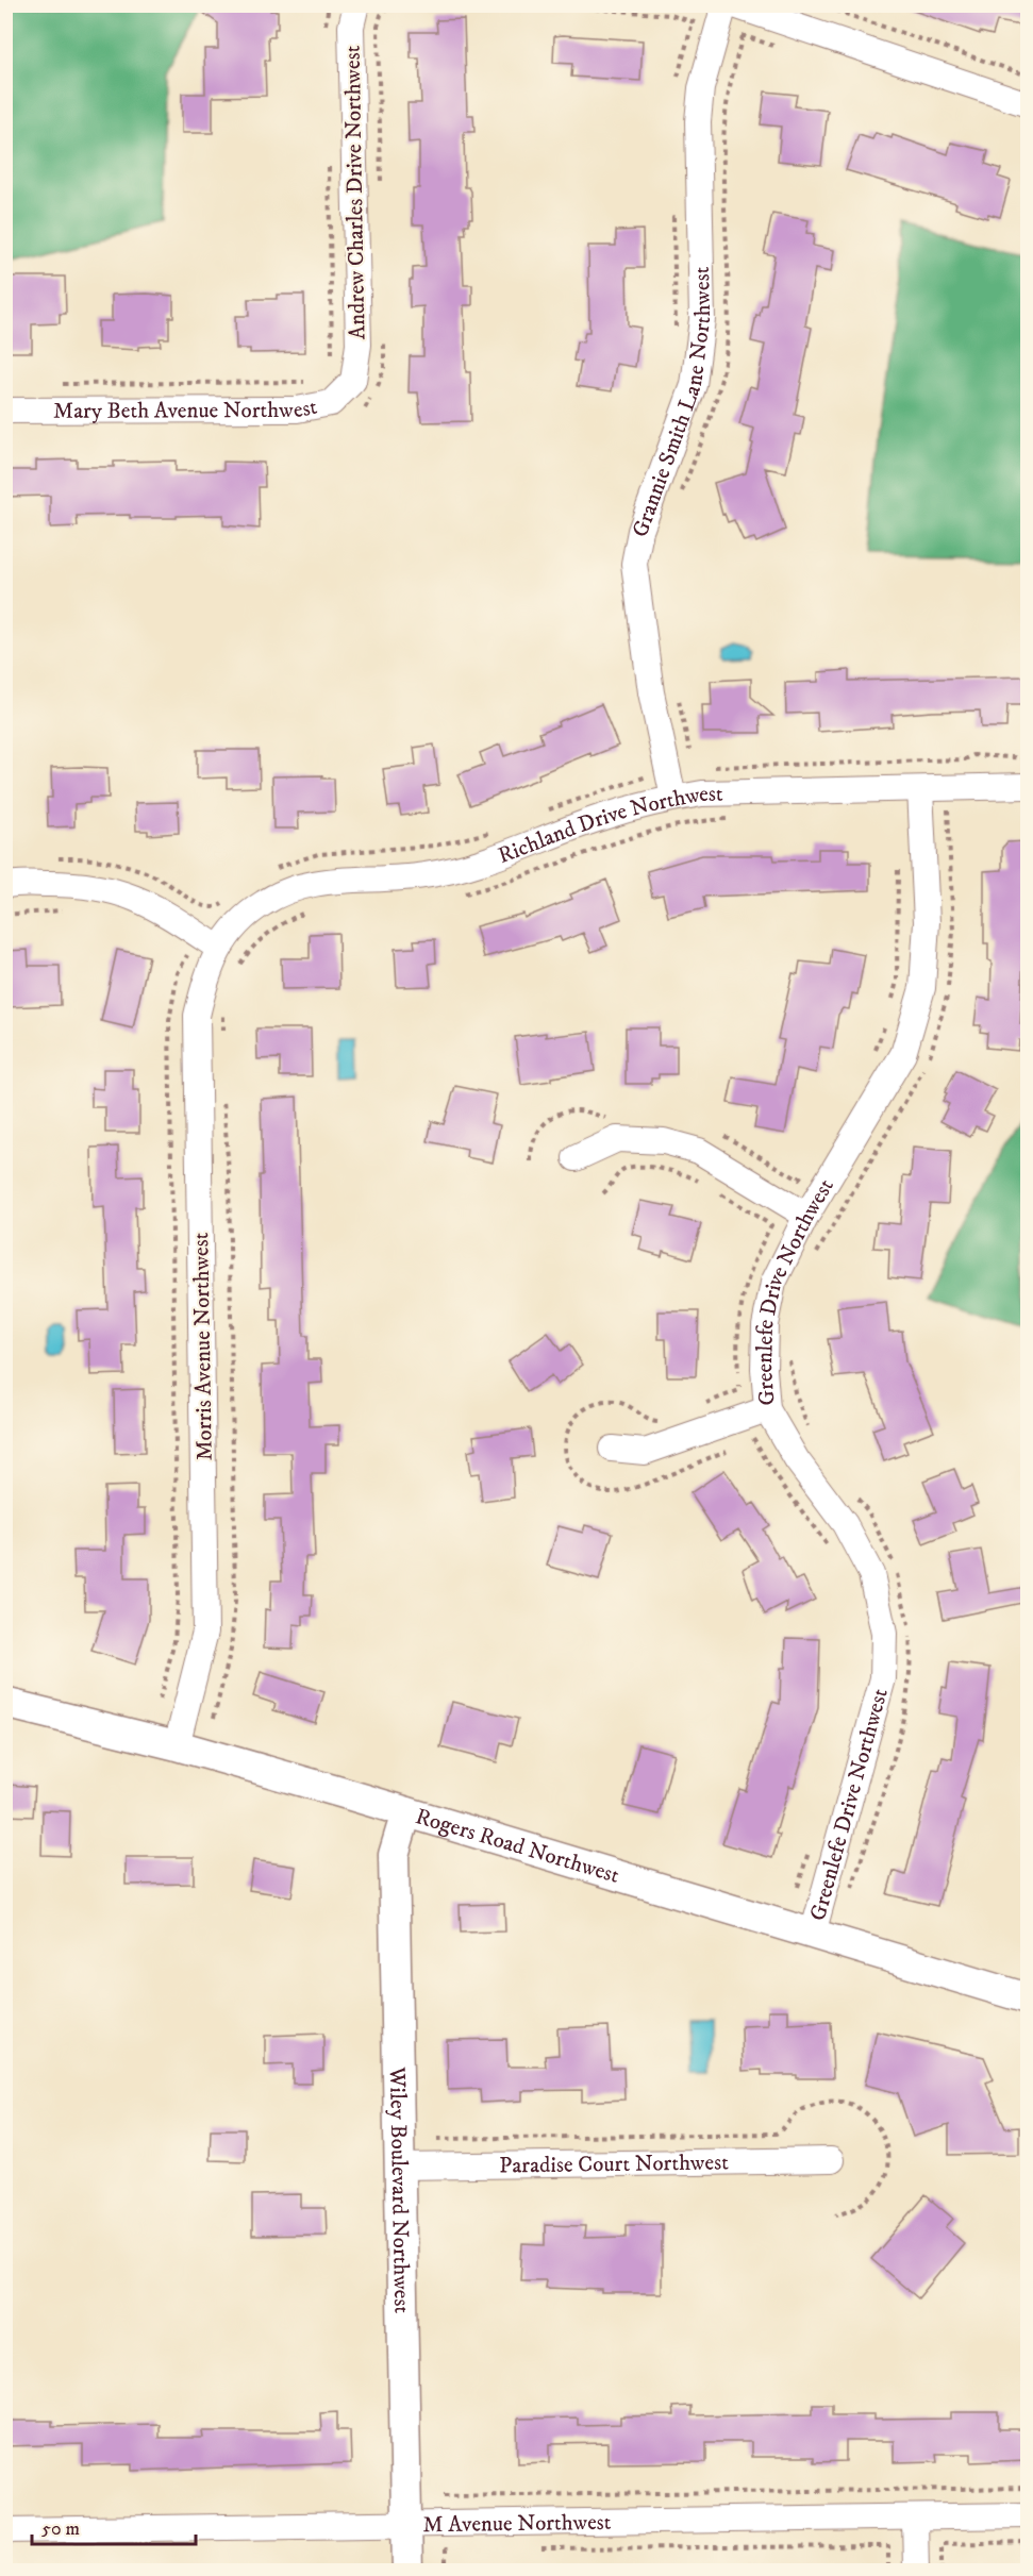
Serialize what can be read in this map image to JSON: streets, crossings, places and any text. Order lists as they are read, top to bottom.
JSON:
{
  "streets": {
    "street": [
      "Andrew Charles Drive Northwest",
      "Grannie Smith Lane Northwest",
      "Mary Beth Avenue Northwest",
      "Richland Drive Northwest",
      "Greenlefe Drive Northwest",
      "Morris Avenue Northwest",
      "Rogers Road Northwest",
      "Paradise Court Northwest",
      "Wiley Boulevard Northwest",
      "M Avenue Northwest"
    ]
  },
  "crossings": [
    ["Andrew Charles Drive Northwest", "Mary Beth Avenue Northwest"],
    ["Grannie Smith Lane Northwest", "Richland Drive Northwest"],
    ["Richland Drive Northwest", "Greenlefe Drive Northwest"],
    ["Richland Drive Northwest", "Morris Avenue Northwest"],
    ["Greenlefe Drive Northwest", "Rogers Road Northwest"],
    ["Morris Avenue Northwest", "Rogers Road Northwest"],
    ["Rogers Road Northwest", "Wiley Boulevard Northwest"],
    ["Paradise Court Northwest", "Wiley Boulevard Northwest"],
    ["Wiley Boulevard Northwest", "M Avenue Northwest"]
  ],
  "scale_bar": "50 m"
}
